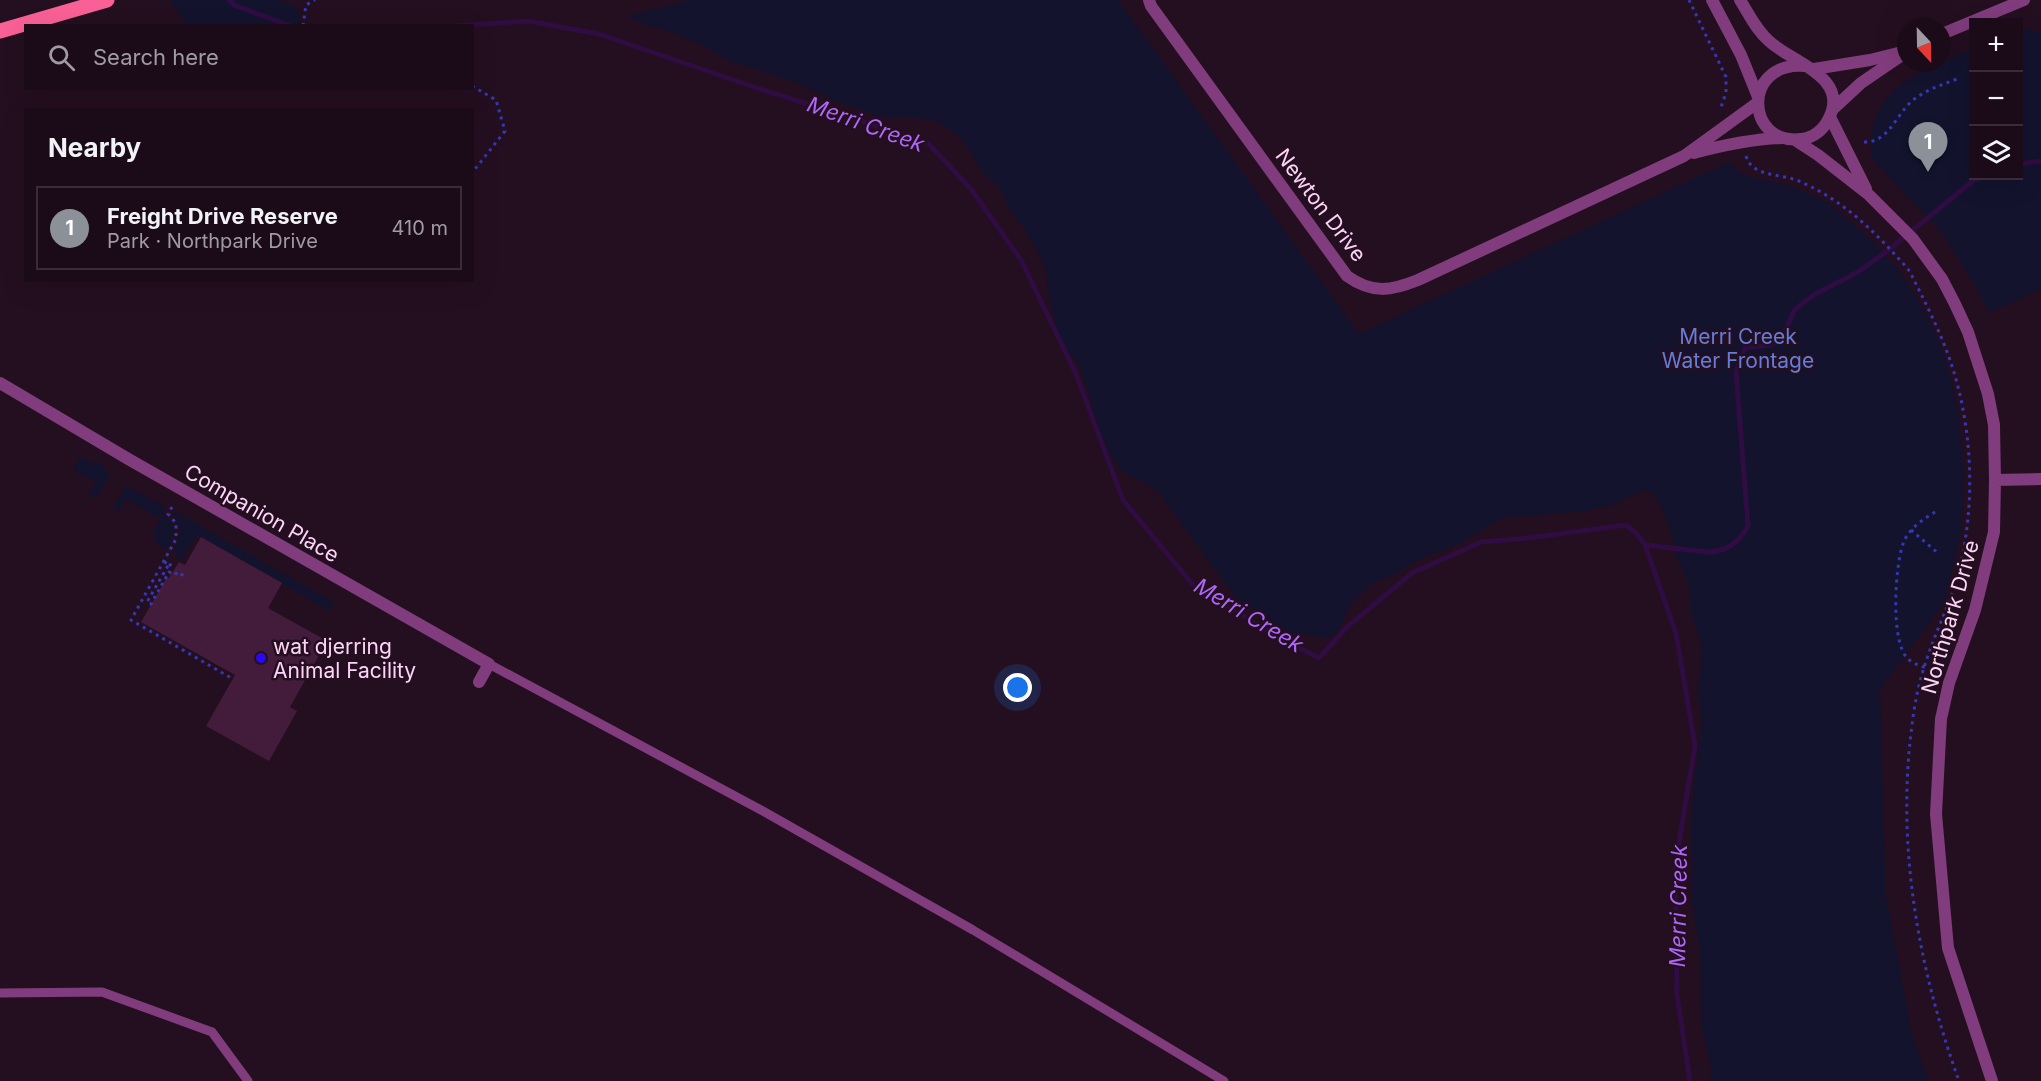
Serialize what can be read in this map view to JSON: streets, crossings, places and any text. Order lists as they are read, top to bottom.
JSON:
{
  "streets": {
    "street": ["Newton Drive", "Companion Place", "Northpark Drive"]
  },
  "crossings": [
    ["Newton Drive", "Northpark Drive"]
  ],
  "water": ["Merri Creek"],
  "parks": ["Merri Creek Water Frontage"],
  "places": ["wat djerring Animal Facility"],
  "north": "bottom",
  "page": {
    "map_buttons": ["+", "−"],
    "search": "Search here",
    "heading": "Nearby",
    "pins": "1",
    "list": [
      {
        "mark": "1",
        "name": "Freight Drive Reserve",
        "note": "Park · Northpark Drive",
        "value": "410 m"
      }
    ]
  }
}
